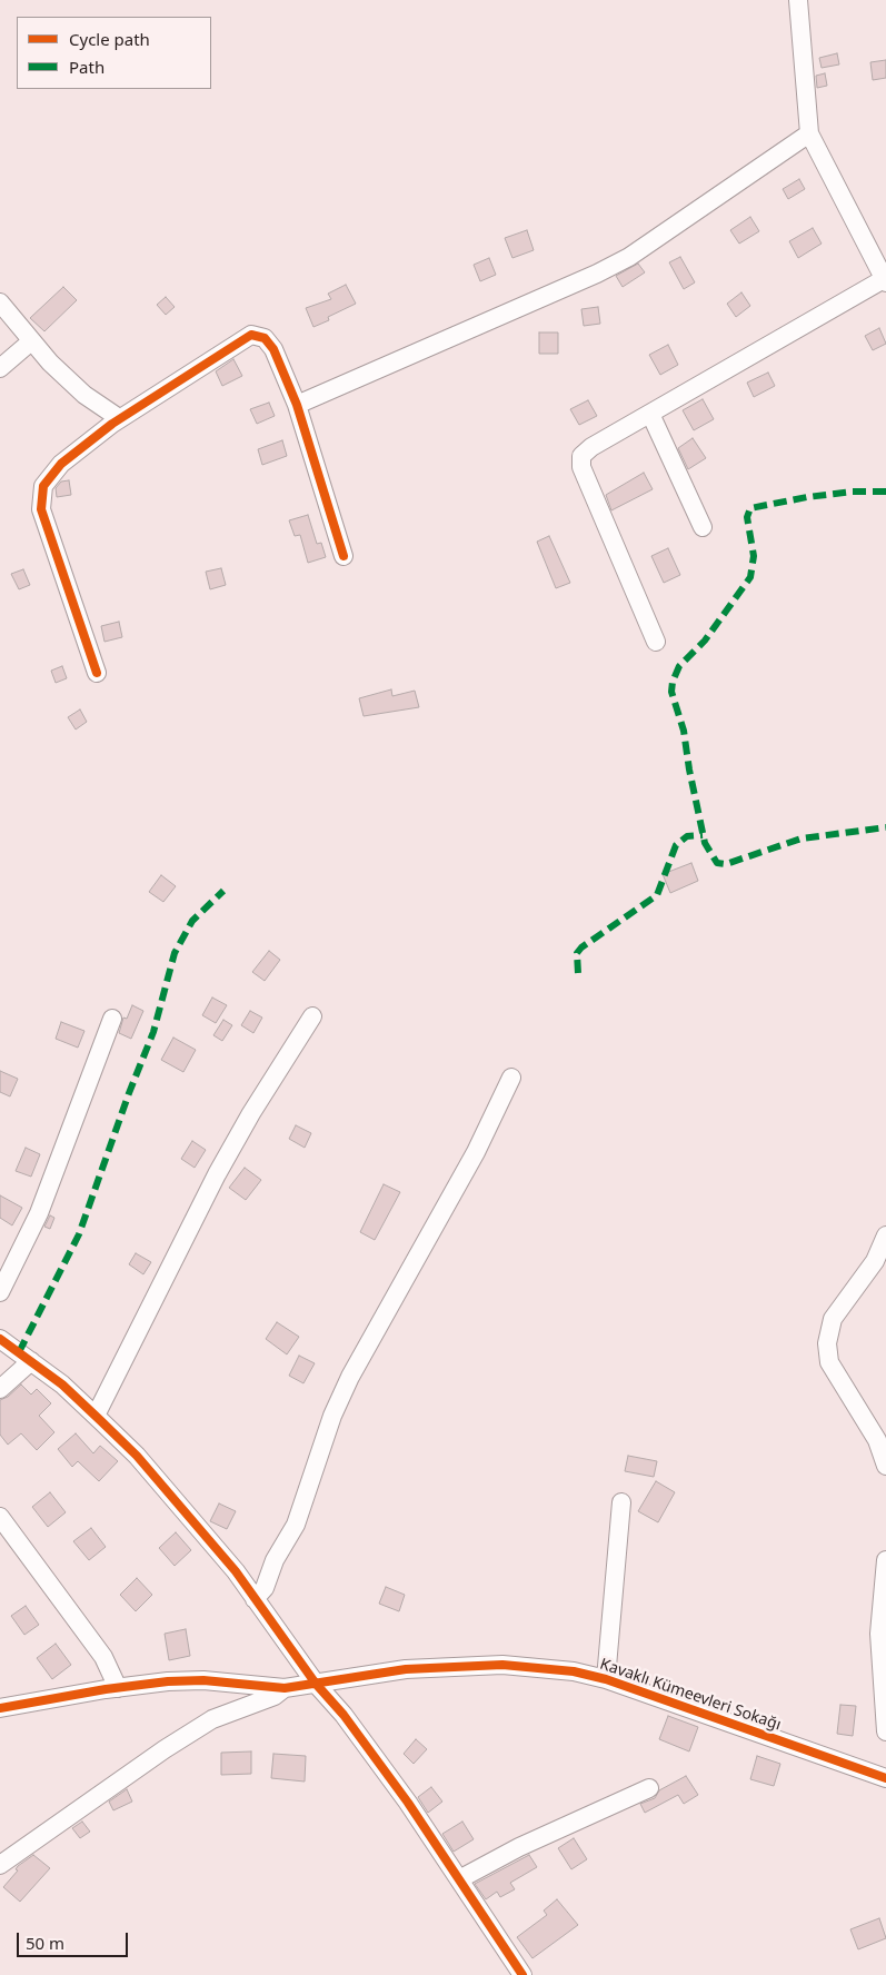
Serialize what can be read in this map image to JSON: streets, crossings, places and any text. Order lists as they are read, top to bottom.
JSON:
{
  "streets": {
    "street": ["Kavaklı Kümeevleri Sokağı"]
  },
  "legend": ["Cycle path", "Path"],
  "scale_bar": "50 m"
}
